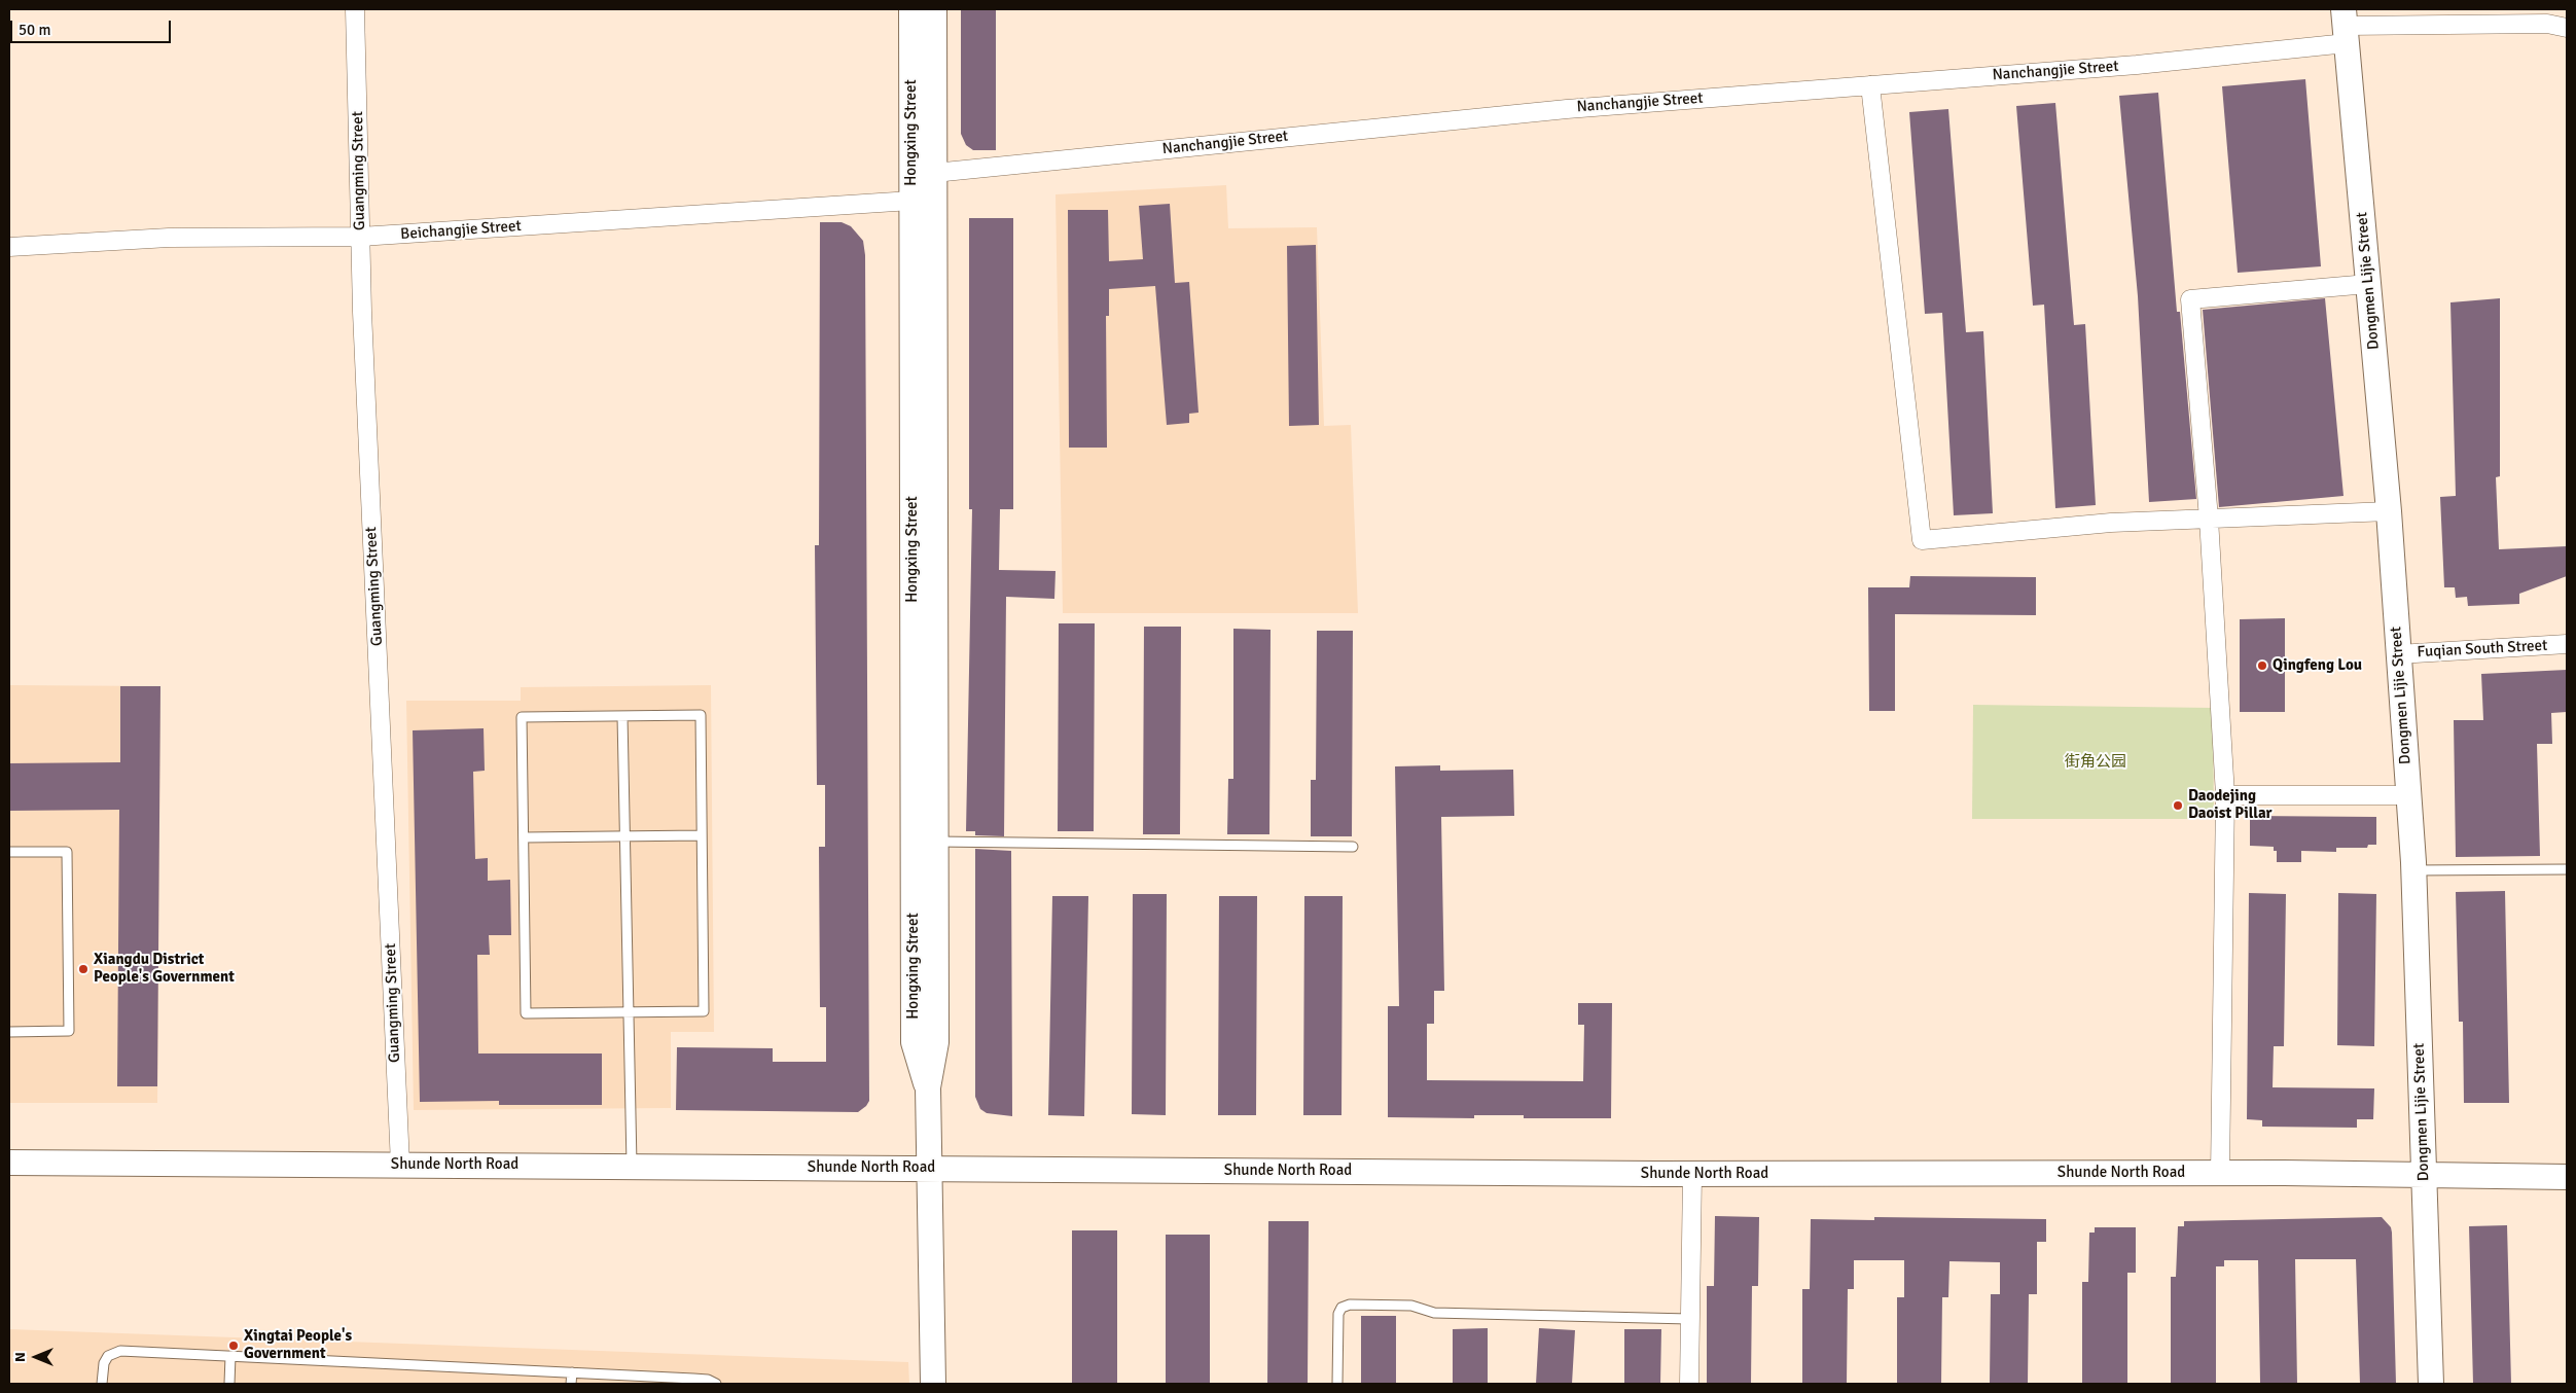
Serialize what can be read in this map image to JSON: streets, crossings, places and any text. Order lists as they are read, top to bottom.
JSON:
{
  "streets": {
    "street": [
      "Nanchangjie Street",
      "Hongxing Street",
      "Guangming Street",
      "Beichangjie Street",
      "Dongmen Lijie Street",
      "Fuqian South Street",
      "Shunde North Road"
    ]
  },
  "crossings": [
    ["Nanchangjie Street", "Hongxing Street"],
    ["Nanchangjie Street", "Dongmen Lijie Street"],
    ["Hongxing Street", "Beichangjie Street"],
    ["Hongxing Street", "Shunde North Road"],
    ["Guangming Street", "Beichangjie Street"],
    ["Guangming Street", "Shunde North Road"],
    ["Dongmen Lijie Street", "Fuqian South Street"],
    ["Dongmen Lijie Street", "Shunde North Road"]
  ],
  "parks": ["街角公园"],
  "places": [
    "Qingfeng Lou",
    "Daodejing Daoist Pillar",
    "Xiangdu District People's Government",
    "Xingtai People's Government"
  ],
  "scale_bar": "50 m",
  "north": "left"
}
